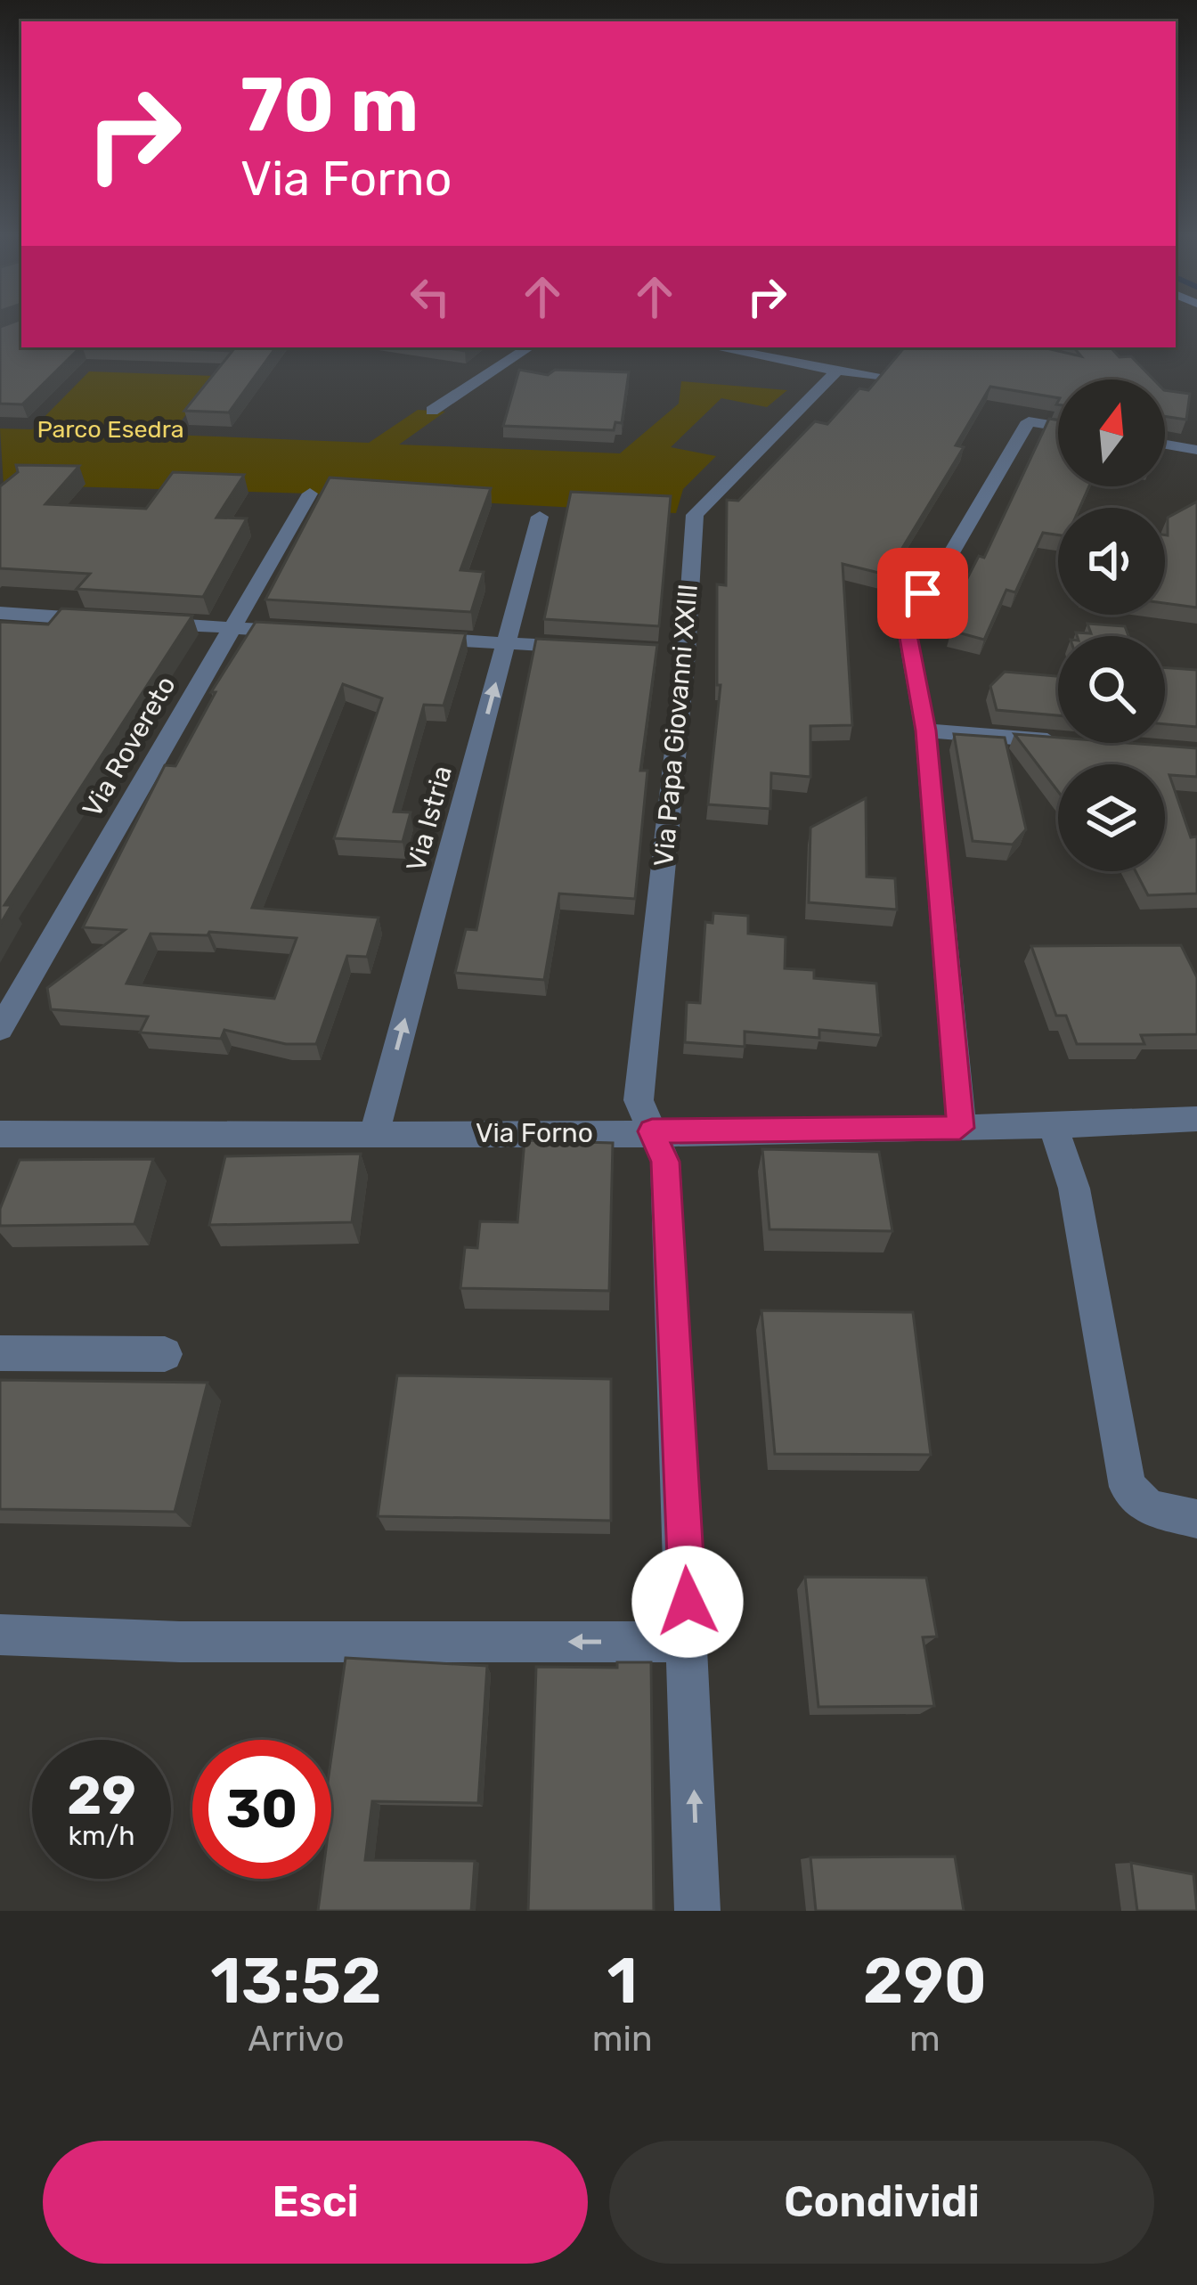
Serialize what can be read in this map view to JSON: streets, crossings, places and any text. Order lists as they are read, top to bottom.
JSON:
{
  "streets": {
    "street": [
      "Via Papa Giovanni XXIII",
      "Via Rovereto",
      "Via Istria",
      "Via Forno"
    ]
  },
  "crossings": [
    ["Via Papa Giovanni XXIII", "Via Forno"],
    ["Via Istria", "Via Forno"]
  ],
  "one_way": ["Via Istria"],
  "parks": ["Parco Esedra"],
  "north": "top",
  "page": {
    "turn": ["70 m", "Via Forno"],
    "speed": "29 km/h",
    "limit": "30",
    "eta": [
      "13:52",
      "Arrivo",
      "1",
      "min",
      "290",
      "m"
    ],
    "buttons": ["Esci", "Condividi"]
  }
}
